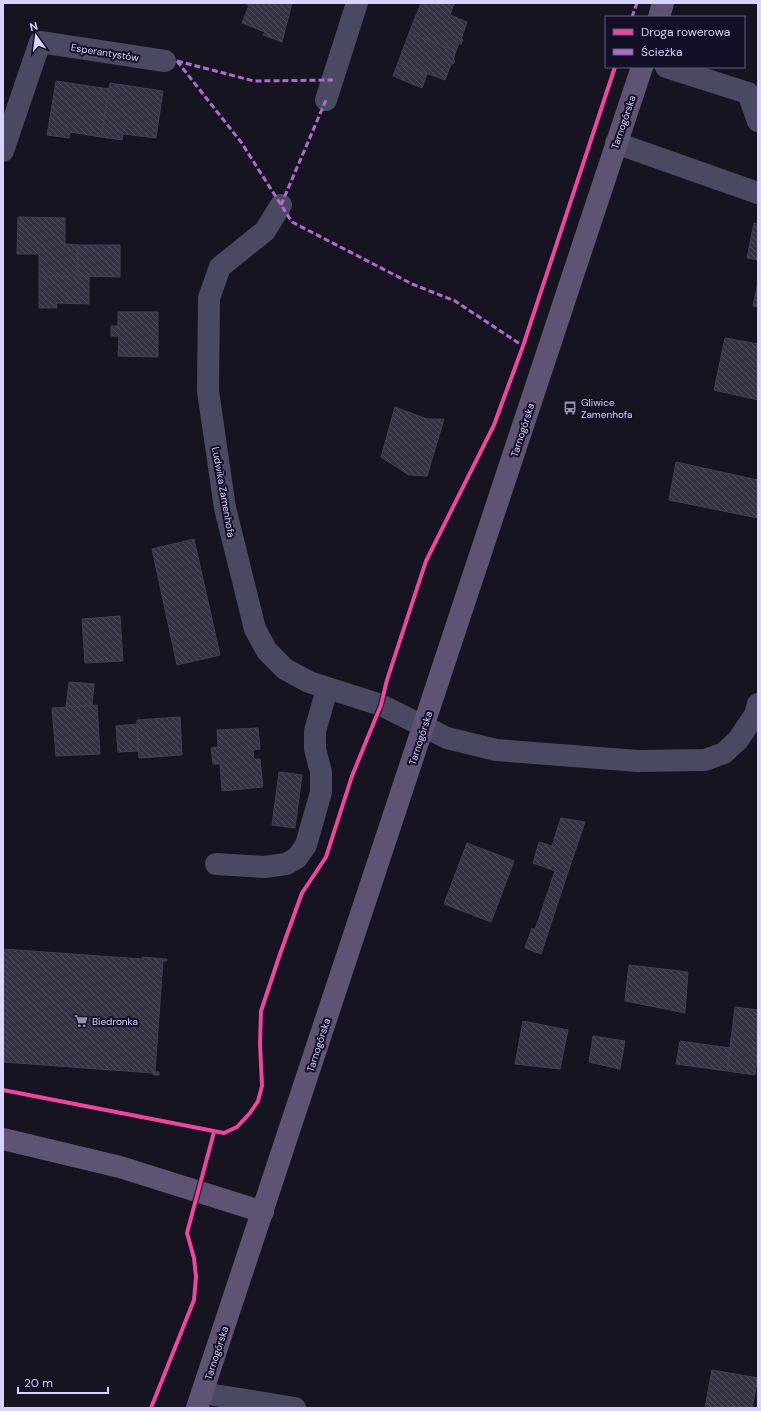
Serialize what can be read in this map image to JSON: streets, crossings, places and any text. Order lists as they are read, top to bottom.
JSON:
{
  "streets": {
    "main road": ["Tarnogórska"],
    "street": ["Esperantystów", "Ludwika Zamenhofa"]
  },
  "crossings": [
    ["Tarnogórska", "Ludwika Zamenhofa"]
  ],
  "places": {
    "bus stop": ["Gliwice Zamenhofa"],
    "supermarket": ["Biedronka"]
  },
  "legend": ["Droga rowerowa", "Ścieżka"],
  "scale_bar": "20 m",
  "north": "top"
}
